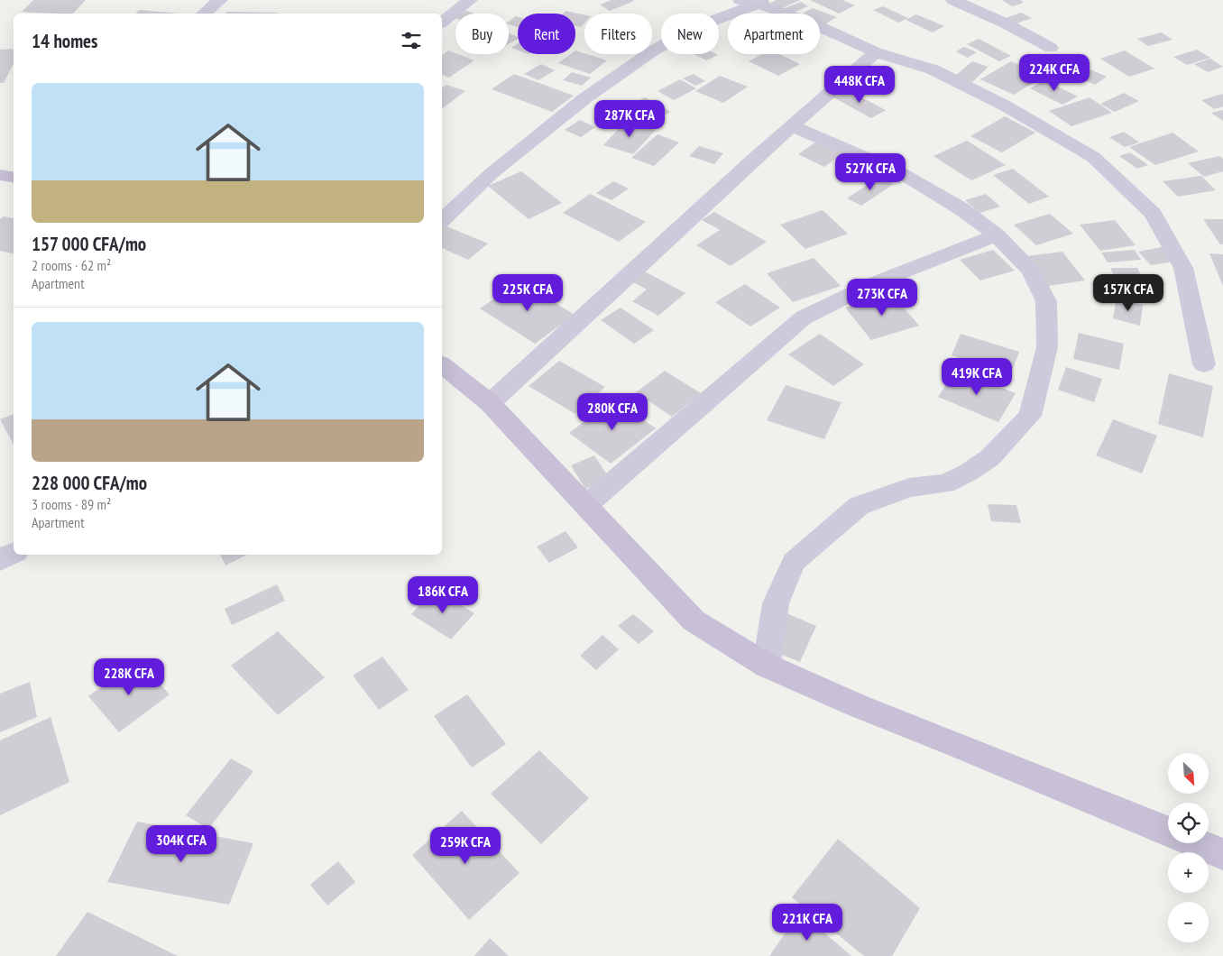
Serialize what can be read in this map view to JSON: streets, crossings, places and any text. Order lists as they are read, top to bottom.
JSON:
{
  "north": "bottom right",
  "page": {
    "chip": [
      "Buy",
      "Rent",
      "Filters",
      "New",
      "Apartment"
    ],
    "heading": "14 homes",
    "price": [
      "224K CFA",
      "448K CFA",
      "287K CFA",
      "527K CFA",
      "225K CFA",
      "157K CFA",
      "273K CFA",
      "419K CFA",
      "280K CFA",
      "186K CFA",
      "228K CFA",
      "304K CFA",
      "259K CFA",
      "221K CFA"
    ],
    "list": [
      {
        "name": "157 000 CFA/mo",
        "note": "2 rooms · 62 m² · Apartment"
      },
      {
        "name": "228 000 CFA/mo",
        "note": "3 rooms · 89 m² · Apartment"
      }
    ],
    "map_buttons": ["+", "−"]
  }
}
